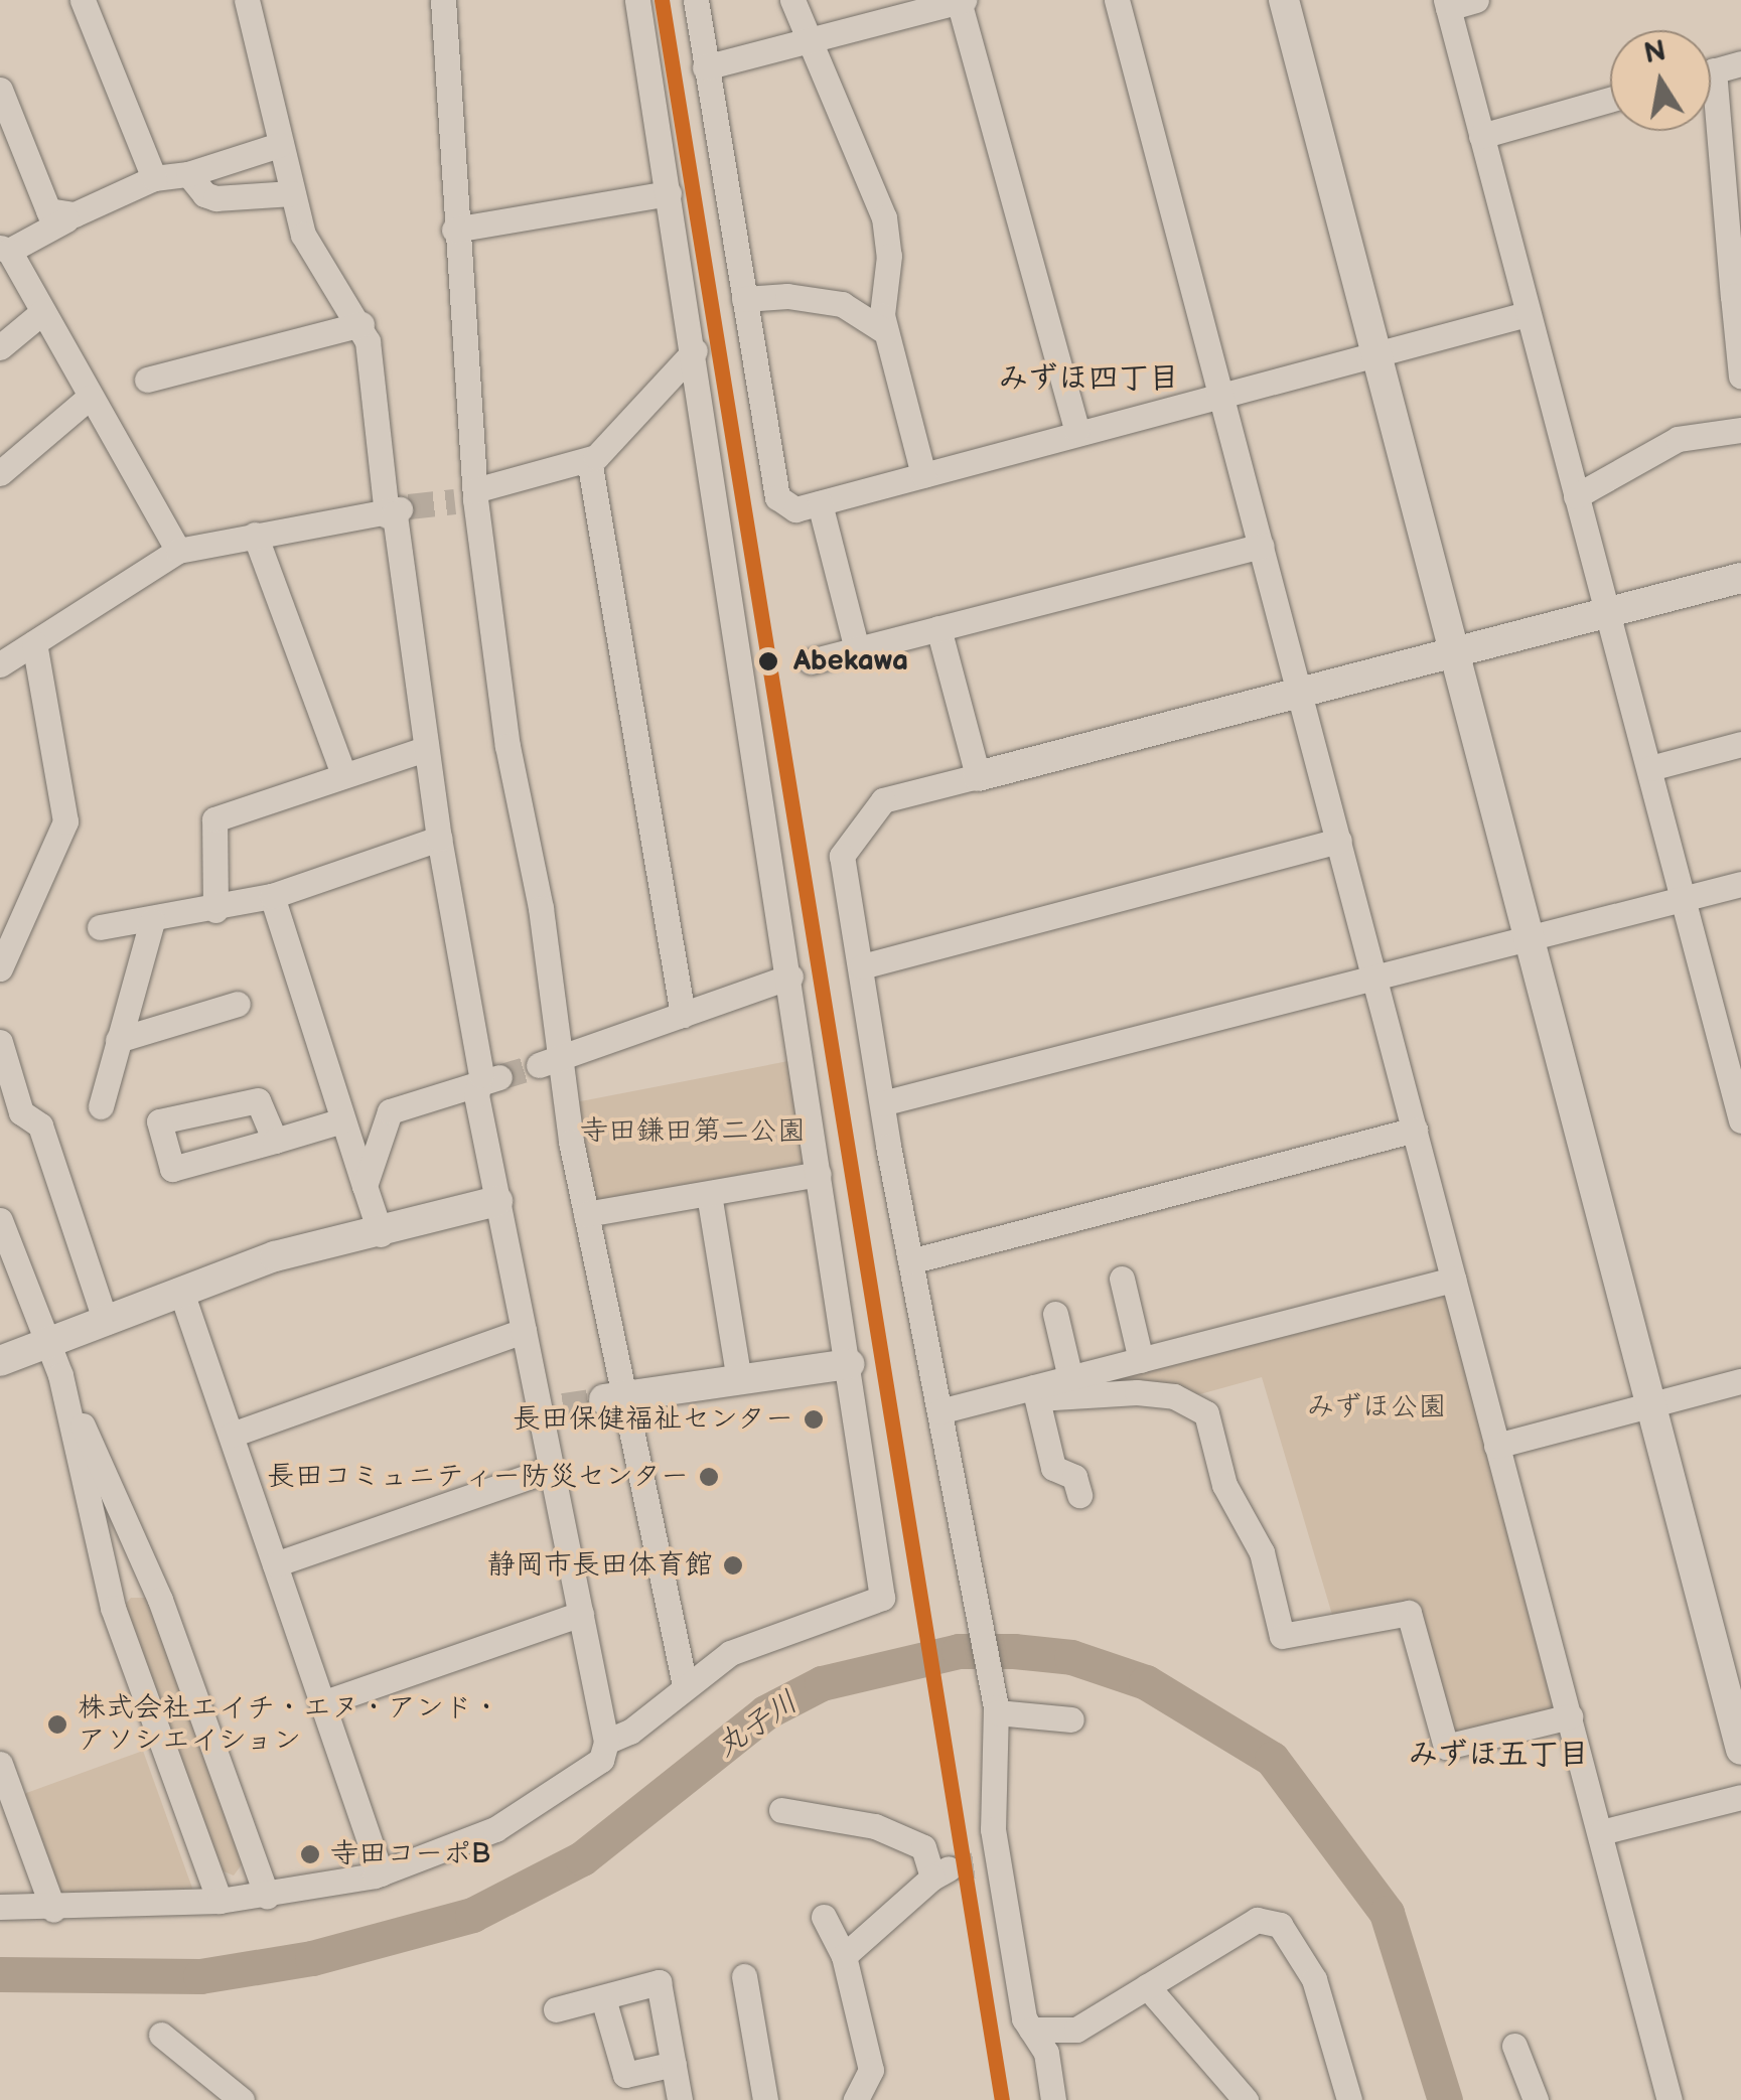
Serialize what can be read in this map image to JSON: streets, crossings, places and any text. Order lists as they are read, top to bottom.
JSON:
{
  "districts": ["みずほ四丁目", "みずほ五丁目"],
  "water": ["丸子川"],
  "parks": ["寺田鎌田第二公園", "みずほ公園"],
  "places": [
    "Abekawa",
    "長田保健福祉センター",
    "長田コミュニティー防災センター",
    "静岡市長田体育館",
    "株式会社エイチ・エヌ・アンド・ アソシエイション",
    "寺田コーポB"
  ],
  "north": "top"
}
